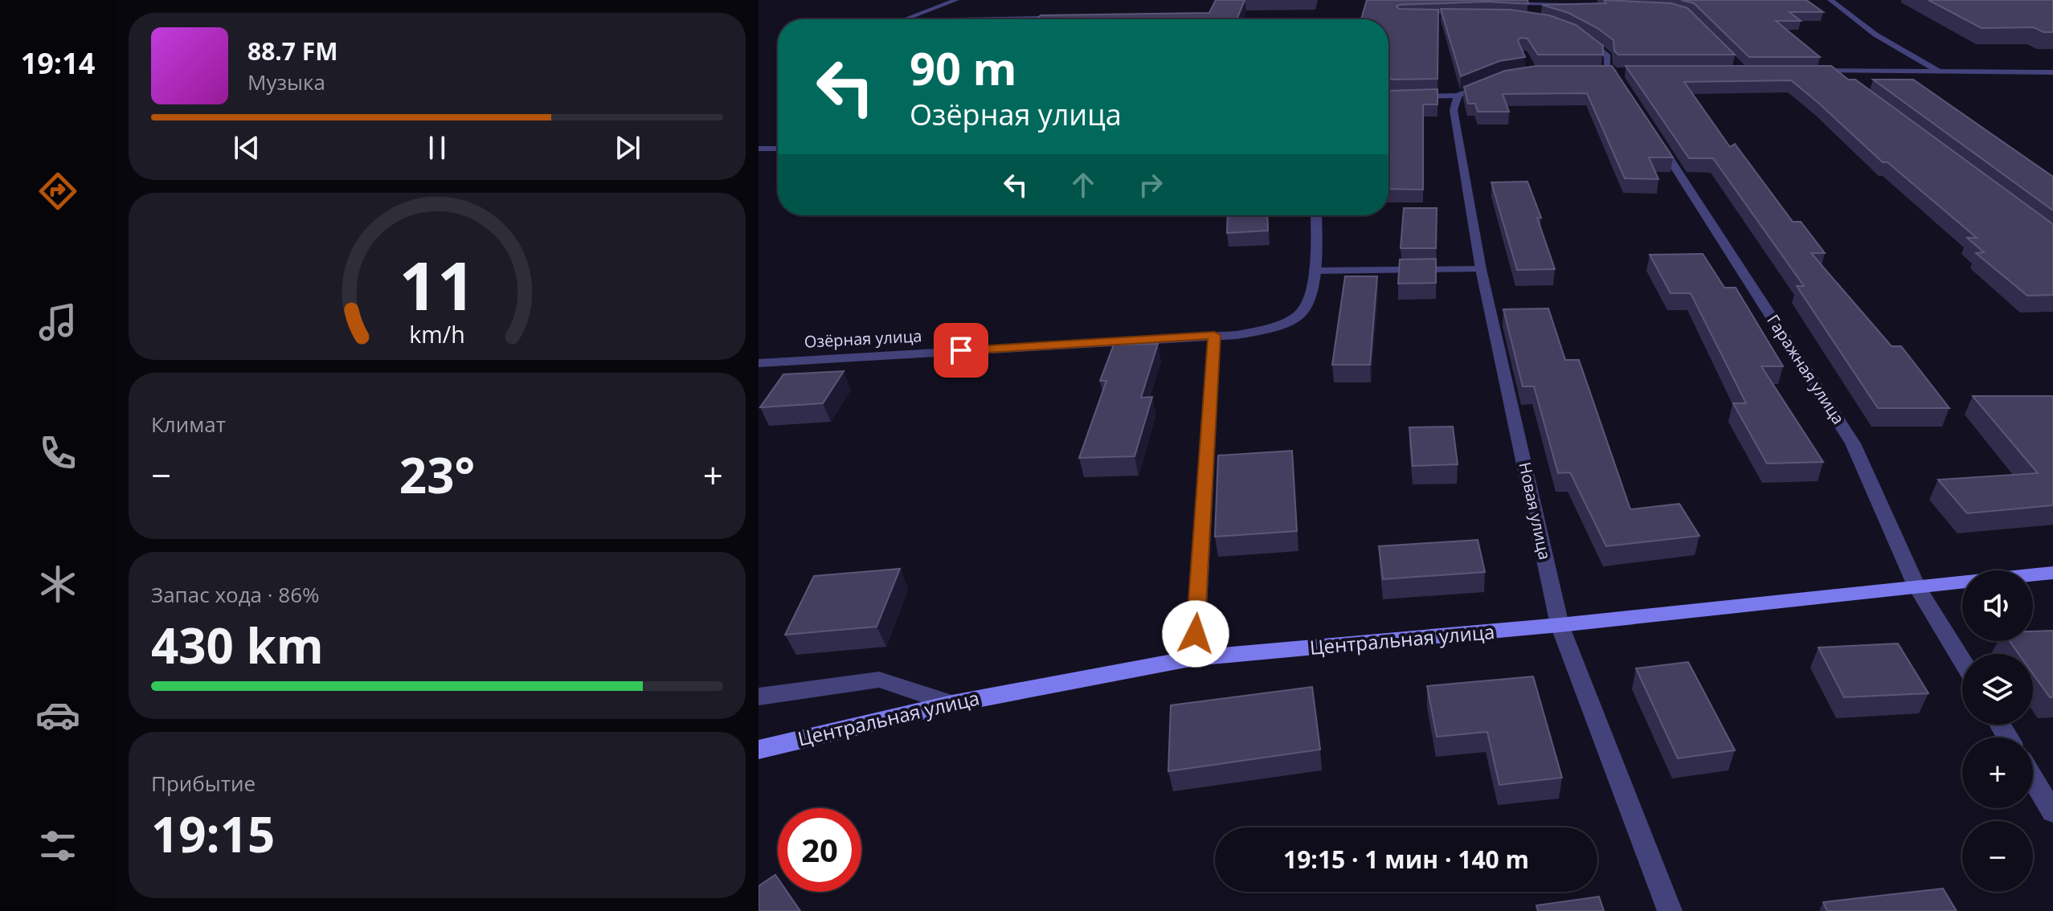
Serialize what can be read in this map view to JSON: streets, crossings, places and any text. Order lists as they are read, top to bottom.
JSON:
{
  "streets": {
    "street": [
      "Озёрная улица",
      "Гаражная улица",
      "Новая улица",
      "Центральная улица"
    ]
  },
  "crossings": [
    ["Гаражная улица", "Центральная улица"],
    ["Новая улица", "Центральная улица"]
  ],
  "page": {
    "tabs": "19:14",
    "turn": ["90 m", "Озёрная улица"],
    "song": ["88.7 FM", "Музыка"],
    "tile": [
      "Климат",
      ["Запас хода · 86%", "430 km"],
      ["Прибытие", "19:15"]
    ],
    "heat": ["−", "23°", "+"],
    "map_buttons": ["+", "−"],
    "limit": "20",
    "trip": "19:15 · 1 мин · 140 m",
    "gauge": ["11", "km/h"]
  }
}
